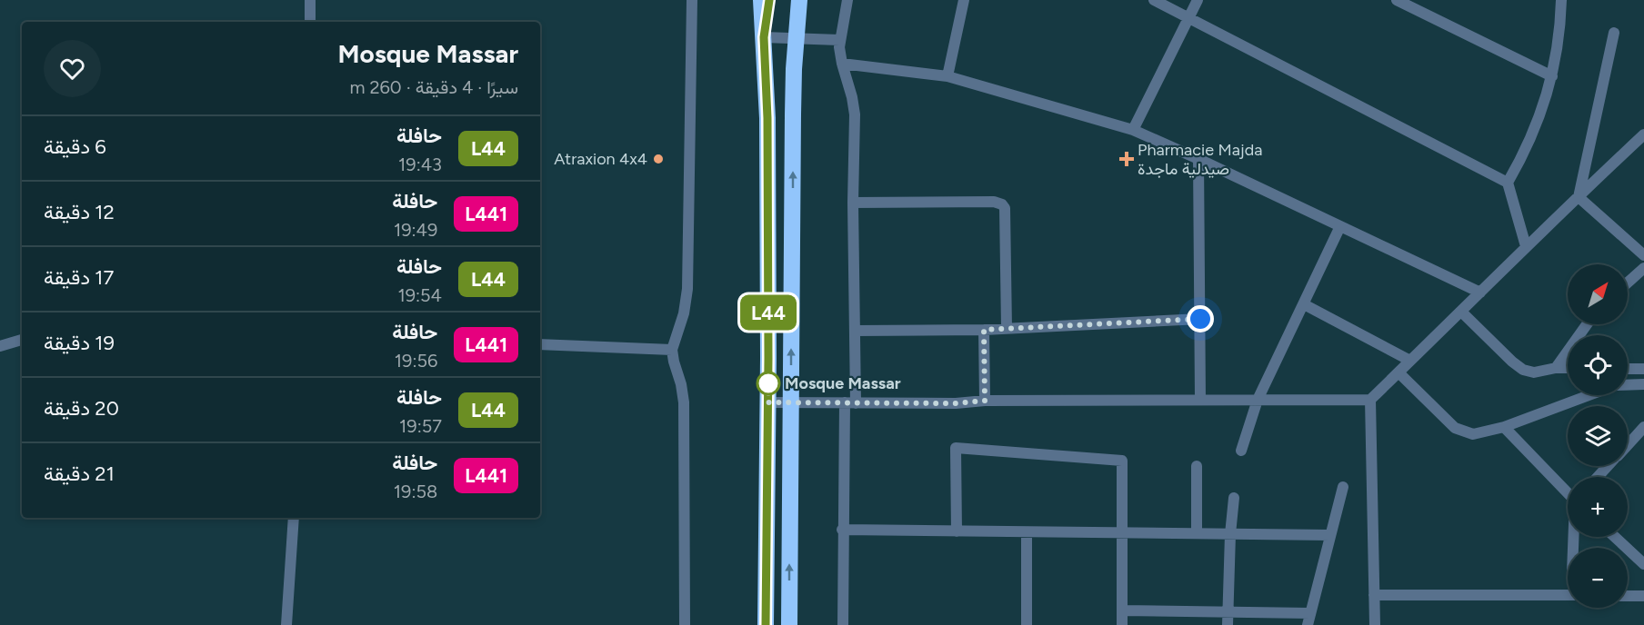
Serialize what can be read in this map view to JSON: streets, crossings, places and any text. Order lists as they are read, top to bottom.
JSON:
{
  "places": {
    "other": ["Atraxion 4x4", "Mosque Massar"],
    "health": ["Pharmacie Majda صيدلية ماجدة"]
  },
  "lines": ["bus line L44"],
  "north": "top right",
  "page": {
    "on_map": "L44",
    "heading": ["Mosque Massar", "سيرًا · 4 دقيقة · 260 m"],
    "list": [
      {
        "mark": "L44",
        "name": "حافلة",
        "note": "19:43",
        "value": "6 دقيقة"
      },
      {
        "mark": "L441",
        "name": "حافلة",
        "note": "19:49",
        "value": "12 دقيقة"
      },
      {
        "mark": "L44",
        "name": "حافلة",
        "note": "19:54",
        "value": "17 دقيقة"
      },
      {
        "mark": "L441",
        "name": "حافلة",
        "note": "19:56",
        "value": "19 دقيقة"
      },
      {
        "mark": "L44",
        "name": "حافلة",
        "note": "19:57",
        "value": "20 دقيقة"
      },
      {
        "mark": "L441",
        "name": "حافلة",
        "note": "19:58",
        "value": "21 دقيقة"
      }
    ],
    "map_buttons": ["+", "−"]
  }
}
